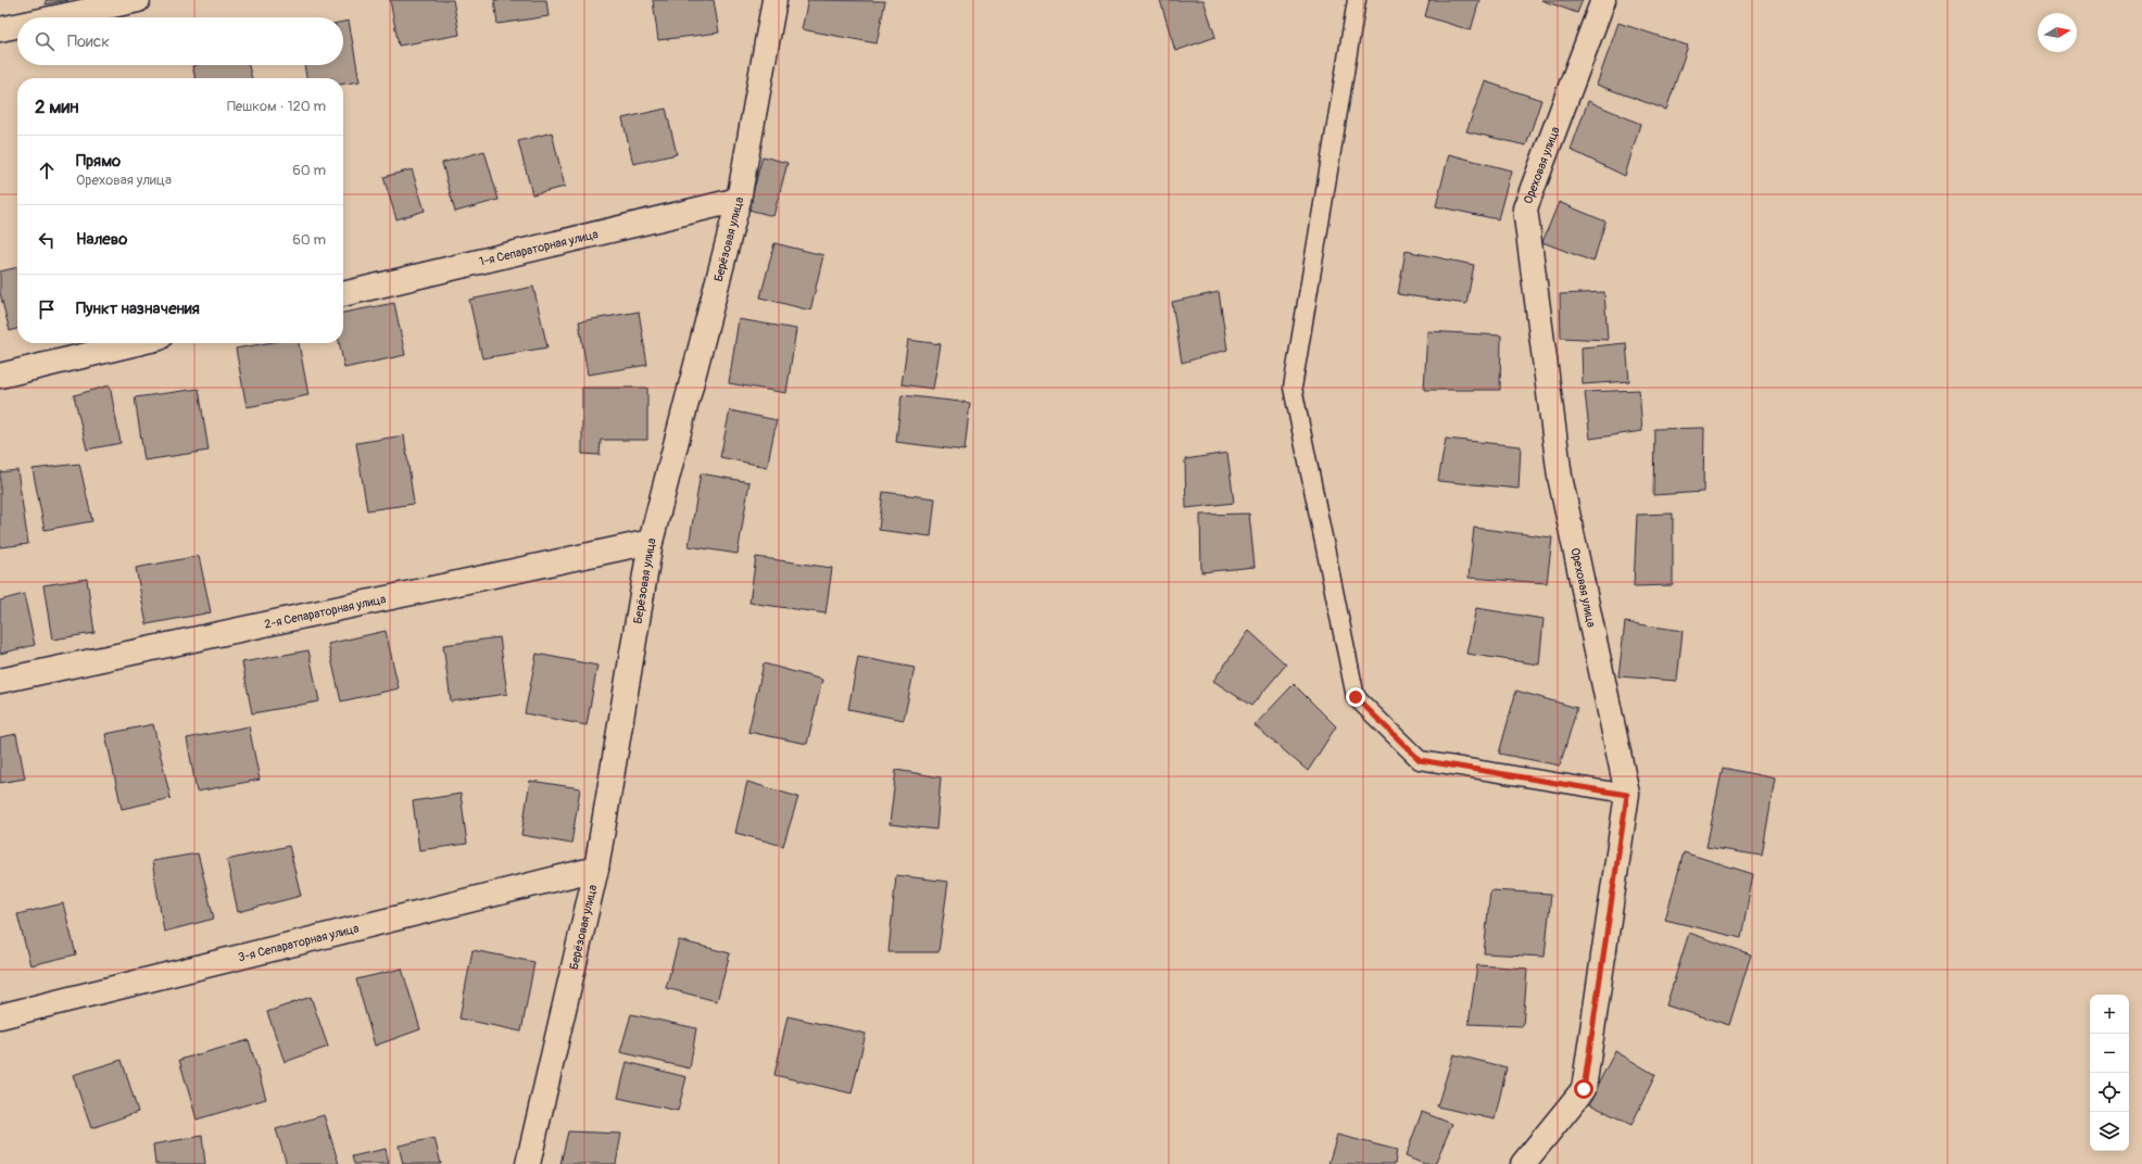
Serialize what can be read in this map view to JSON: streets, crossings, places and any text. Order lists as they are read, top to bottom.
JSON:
{
  "streets": {
    "street": [
      "Ореховая улица",
      "Берёзовая улица",
      "1-я Сепараторная улица",
      "2-я Сепараторная улица",
      "3-я Сепараторная улица"
    ]
  },
  "crossings": [
    ["Берёзовая улица", "1-я Сепараторная улица"],
    ["Берёзовая улица", "2-я Сепараторная улица"],
    ["Берёзовая улица", "3-я Сепараторная улица"]
  ],
  "north": "right",
  "page": {
    "search": "Поиск",
    "heading": ["2 мин", "Пешком · 120 m"],
    "list": [
      ["Прямо", "Ореховая улица", "60 m"],
      ["Налево", "60 m"],
      "Пункт назначения"
    ],
    "map_buttons": ["+", "−"]
  }
}
